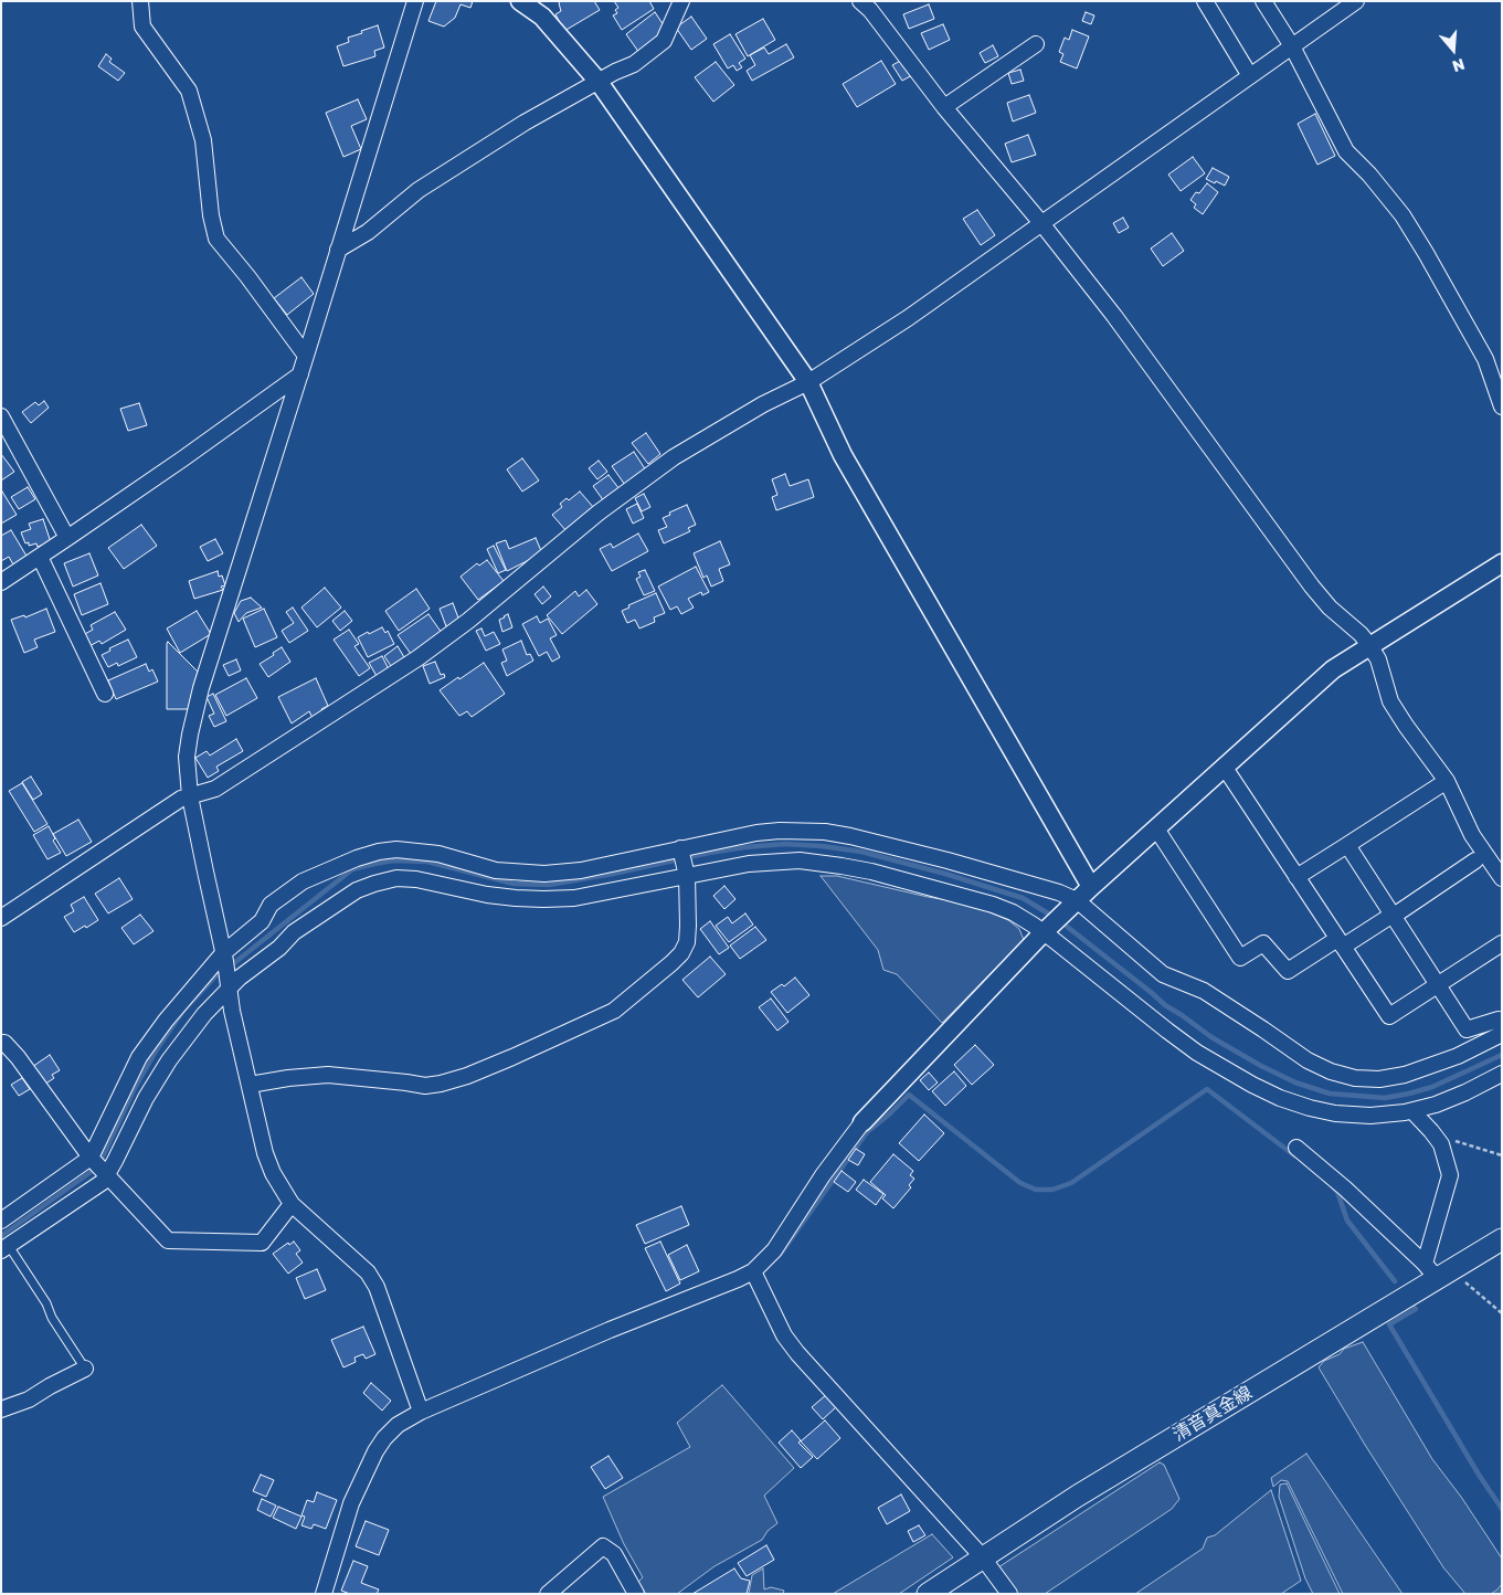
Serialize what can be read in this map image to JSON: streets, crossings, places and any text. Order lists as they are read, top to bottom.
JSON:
{
  "streets": {
    "main road": ["清音真金線"]
  },
  "north": "bottom"
}
